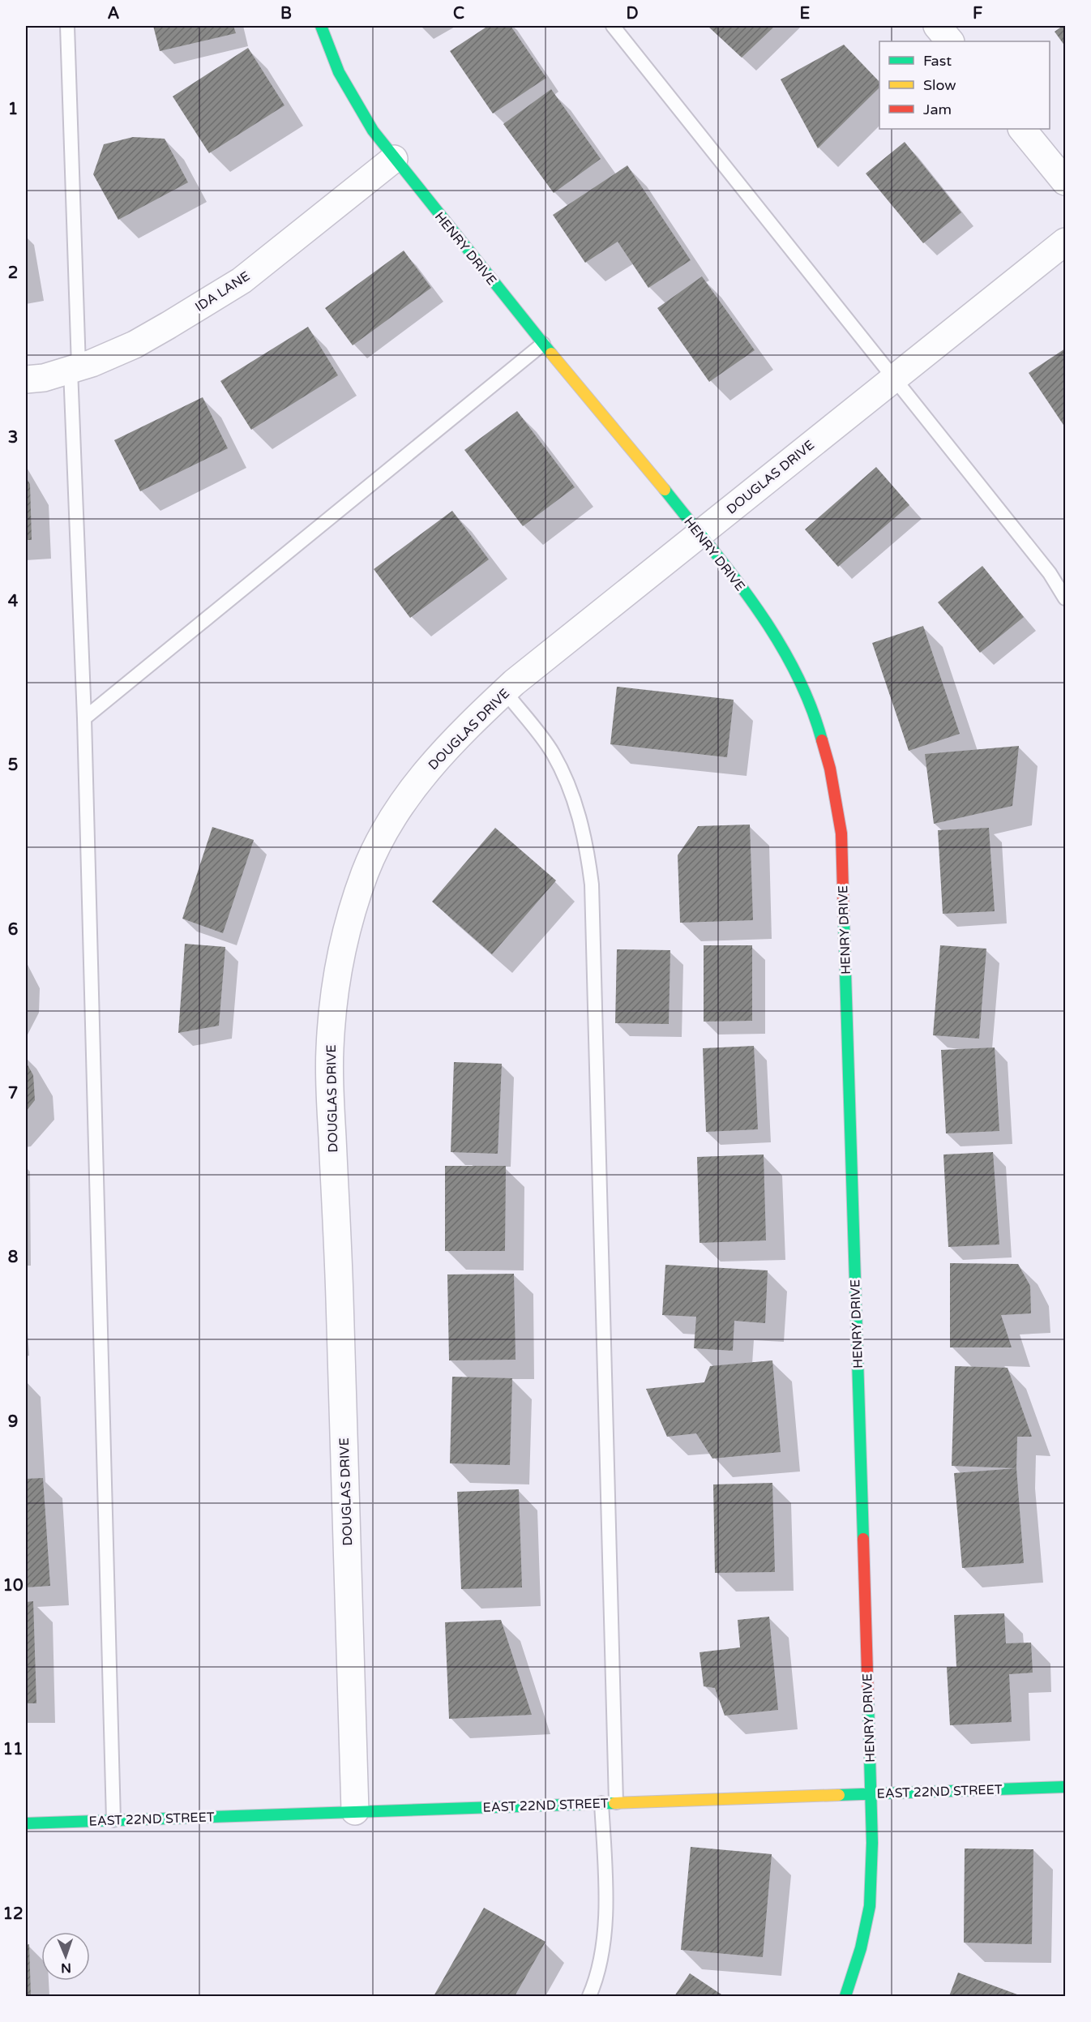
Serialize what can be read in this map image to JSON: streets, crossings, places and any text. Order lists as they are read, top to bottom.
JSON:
{
  "streets": {
    "street": [
      "HENRY DRIVE",
      "IDA LANE",
      "DOUGLAS DRIVE",
      "EAST 22ND STREET"
    ]
  },
  "crossings": [
    ["HENRY DRIVE", "IDA LANE"],
    ["HENRY DRIVE", "DOUGLAS DRIVE"],
    ["HENRY DRIVE", "EAST 22ND STREET"],
    ["DOUGLAS DRIVE", "EAST 22ND STREET"]
  ],
  "legend": ["Fast", "Slow", "Jam"],
  "north": "bottom",
  "grid": {
    "columns": [
      "A",
      "B",
      "C",
      "D",
      "E",
      "F"
    ],
    "rows": [
      "1",
      "2",
      "3",
      "4",
      "5",
      "6",
      "7",
      "8",
      "9",
      "10",
      "11",
      "12"
    ]
  }
}
